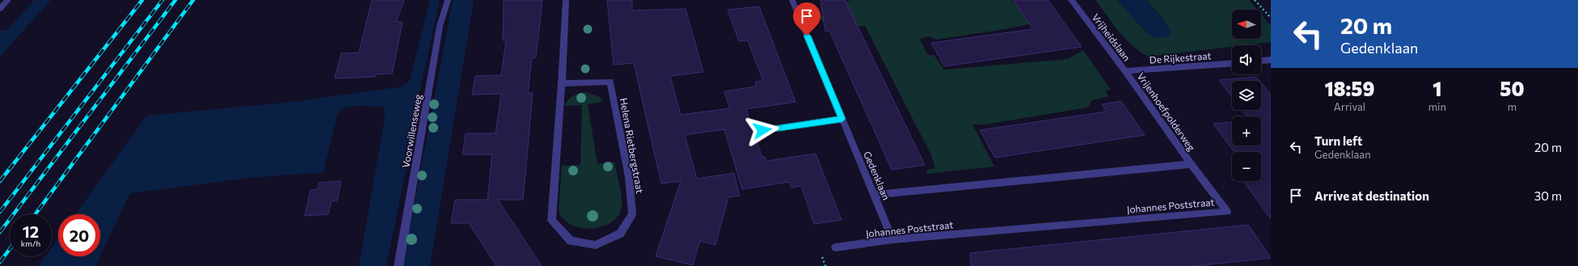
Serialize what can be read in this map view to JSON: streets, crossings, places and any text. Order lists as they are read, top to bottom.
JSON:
{
  "streets": {
    "street": [
      "Vrijheidslaan",
      "De Rijkestraat",
      "Vrijenhoefpolderweg",
      "Voorwillenseweg",
      "Helena Rietbergstraat",
      "Gedenklaan",
      "Johannes Poststraat"
    ]
  },
  "crossings": [
    ["Vrijheidslaan", "De Rijkestraat"],
    ["Vrijheidslaan", "Vrijenhoefpolderweg"],
    ["De Rijkestraat", "Vrijenhoefpolderweg"],
    ["Vrijenhoefpolderweg", "Johannes Poststraat"],
    ["Gedenklaan", "Johannes Poststraat"]
  ],
  "north": "left",
  "page": {
    "turn": ["20 m", "Gedenklaan"],
    "map_buttons": ["+", "−"],
    "eta": [
      "18:59",
      "Arrival",
      "1",
      "min",
      "50",
      "m"
    ],
    "list": [
      {
        "name": "Turn left",
        "note": "Gedenklaan",
        "value": "20 m"
      },
      {
        "name": "Arrive at destination",
        "value": "30 m"
      }
    ],
    "speed": "12 km/h",
    "limit": "20"
  }
}
